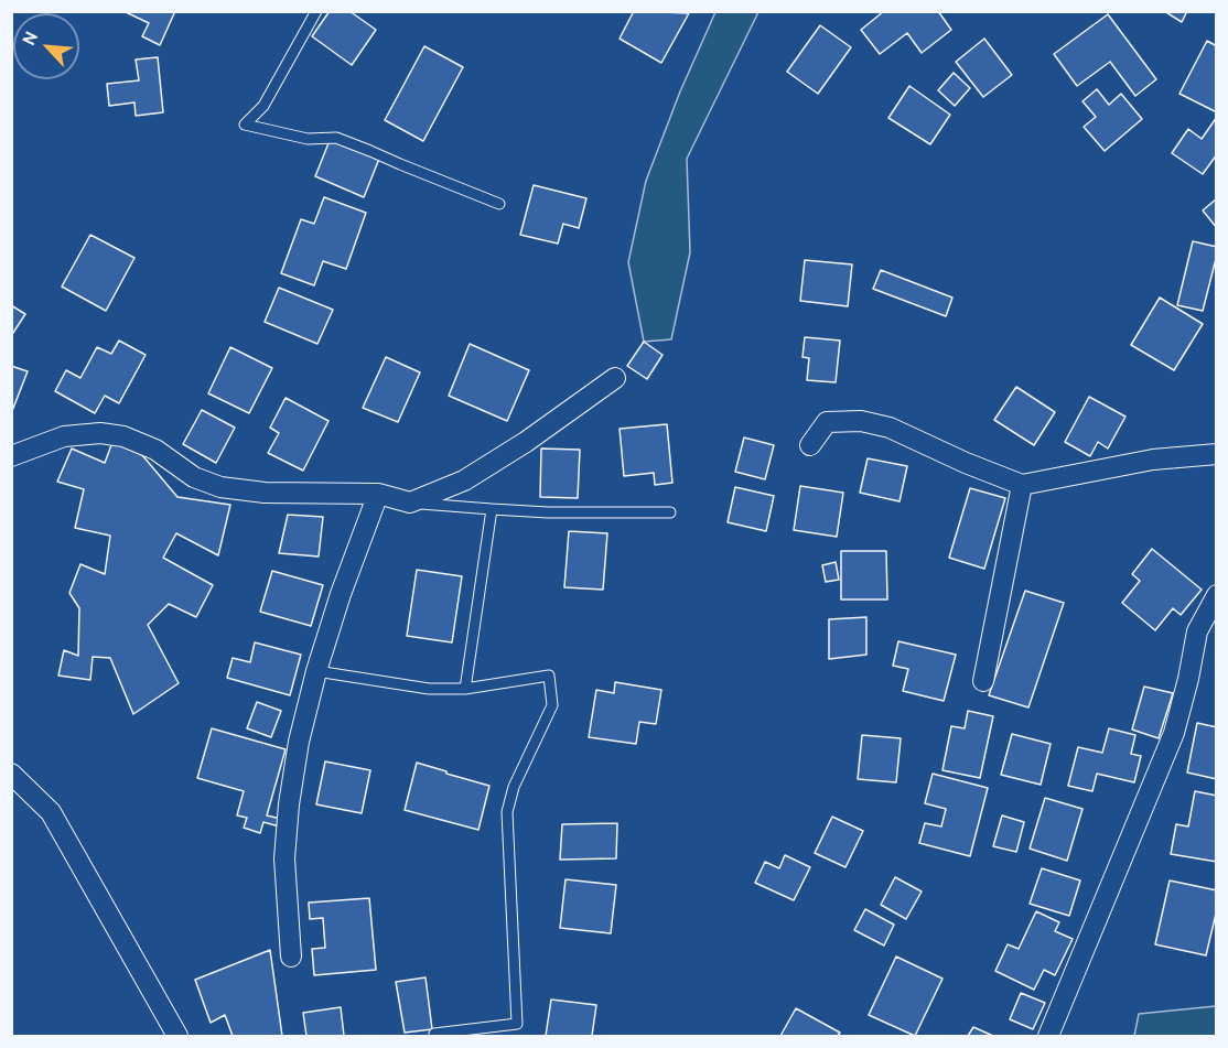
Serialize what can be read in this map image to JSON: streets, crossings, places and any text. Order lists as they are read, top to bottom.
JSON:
{
  "north": "top left"
}
